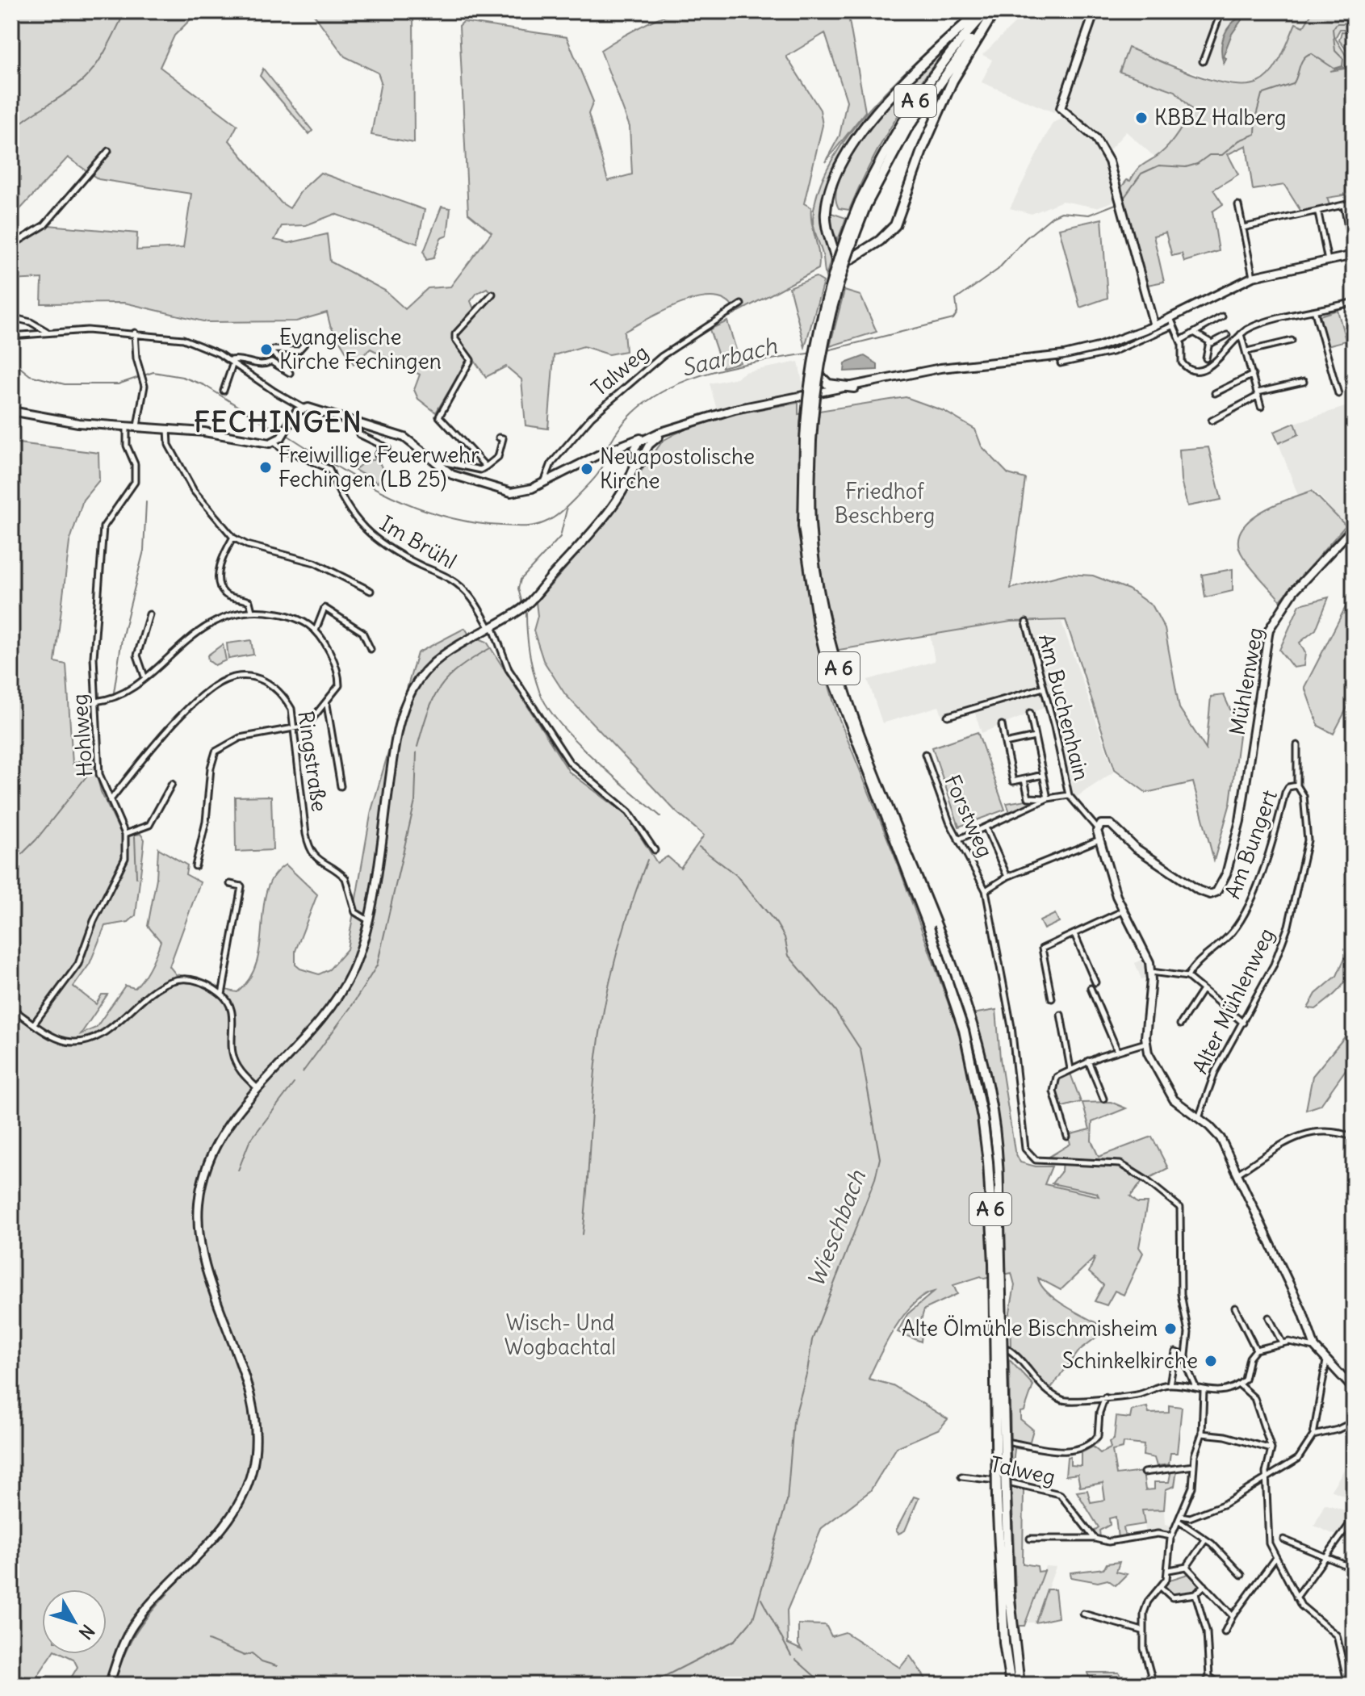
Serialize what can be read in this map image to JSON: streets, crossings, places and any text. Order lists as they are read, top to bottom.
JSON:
{
  "streets": {
    "highway": ["A 6"],
    "main road": ["Mühlenweg"],
    "street": [
      "Talweg",
      "Im Brühl",
      "Am Buchenhain",
      "Hohlweg",
      "Ringstraße",
      "Forstweg",
      "Am Bungert",
      "Alter Mühlenweg"
    ]
  },
  "crossings": [
    ["Mühlenweg", "Am Buchenhain"],
    ["Hohlweg", "Ringstraße"],
    ["Am Bungert", "Alter Mühlenweg"]
  ],
  "districts": ["FECHINGEN"],
  "water": ["Saarbach", "Wieschbach"],
  "parks": ["Friedhof Beschberg", "Wisch- Und Wogbachtal"],
  "places": [
    "KBBZ Halberg",
    "Evangelische Kirche Fechingen",
    "Freiwillige Feuerwehr Fechingen (LB 25)",
    "Neuapostolische Kirche",
    "Alte Ölmühle Bischmisheim",
    "Schinkelkirche"
  ],
  "north": "bottom right"
}
